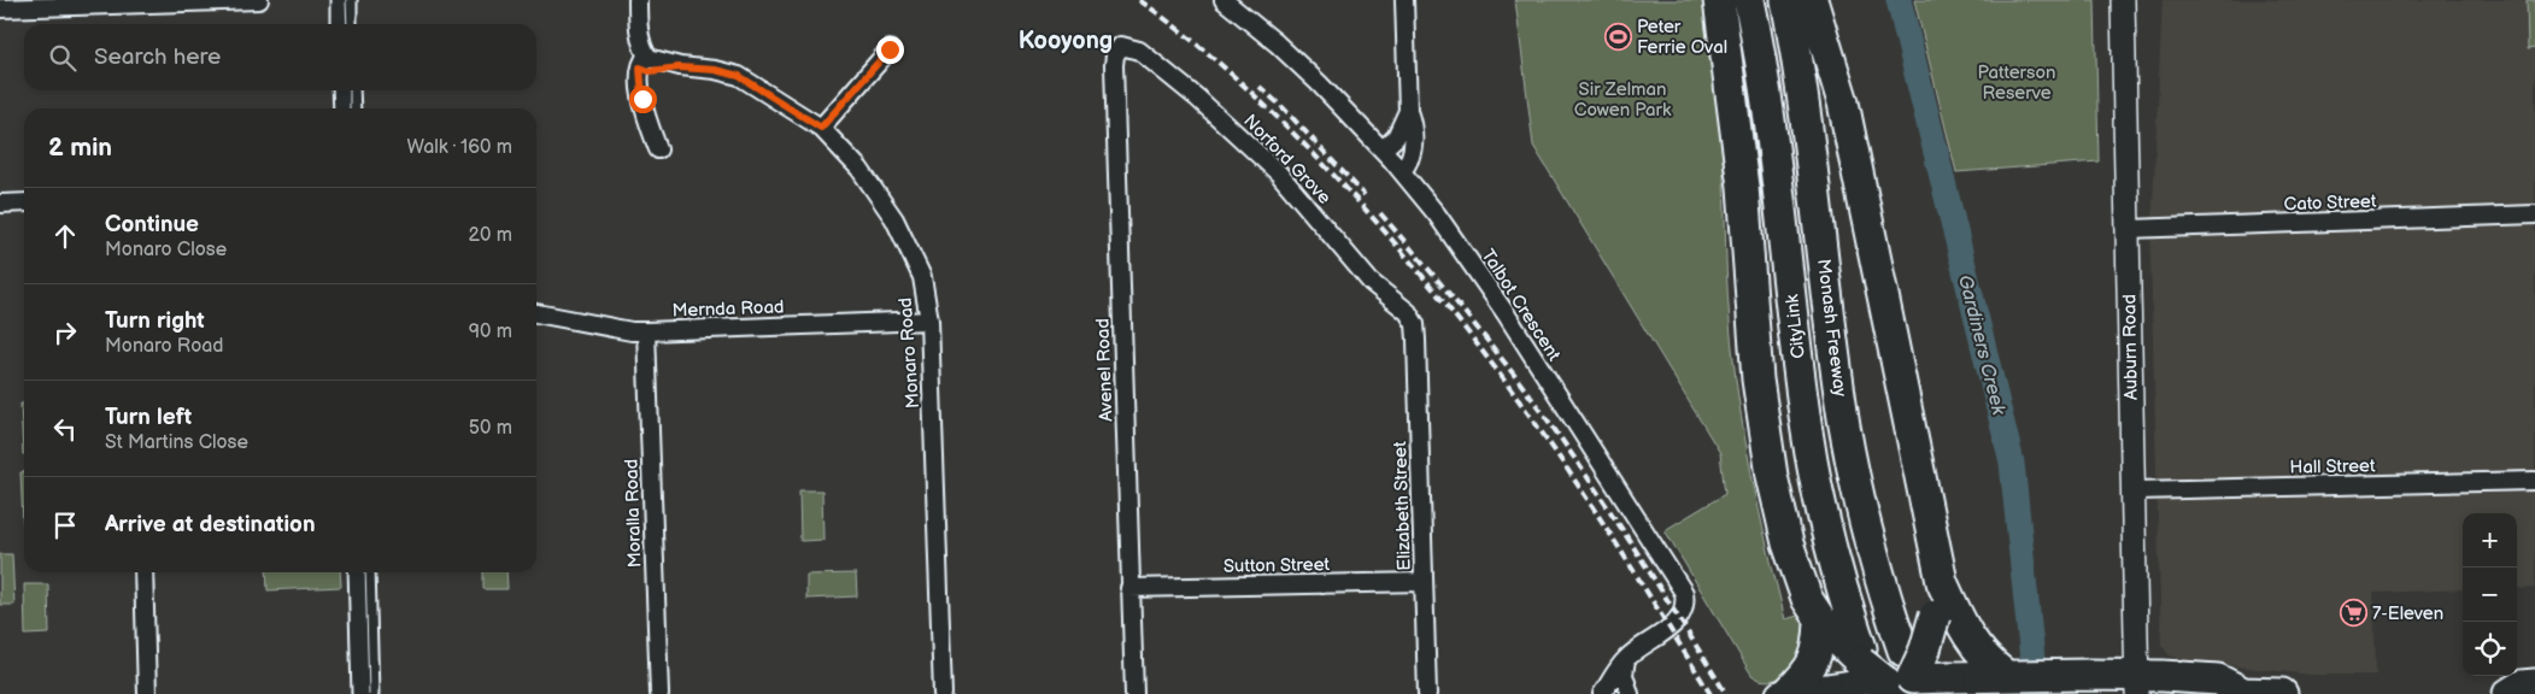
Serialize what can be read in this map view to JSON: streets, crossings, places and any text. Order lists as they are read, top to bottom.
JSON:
{
  "streets": {
    "highway": ["CityLink", "Monash Freeway"],
    "main road": ["Auburn Road"],
    "street": [
      "Norford Grove",
      "Cato Street",
      "Talbot Crescent",
      "Mernda Road",
      "Monaro Road",
      "Avenel Road",
      "Hall Street",
      "Elizabeth Street",
      "Moralla Road",
      "Sutton Street"
    ]
  },
  "crossings": [
    ["Norford Grove", "Avenel Road"],
    ["Norford Grove", "Elizabeth Street"],
    ["Cato Street", "Auburn Road"],
    ["Mernda Road", "Monaro Road"],
    ["Mernda Road", "Moralla Road"],
    ["Auburn Road", "Hall Street"],
    ["Avenel Road", "Sutton Street"],
    ["Elizabeth Street", "Sutton Street"]
  ],
  "districts": ["Kooyong"],
  "water": ["Gardiners Creek"],
  "parks": ["Patterson Reserve", "Sir Zelman Cowen Park"],
  "places": {
    "sports": ["Peter Ferrie Oval"],
    "supermarket": ["7-Eleven"]
  },
  "page": {
    "search": "Search here",
    "heading": ["2 min", "Walk · 160 m"],
    "list": [
      ["Continue", "Monaro Close", "20 m"],
      ["Turn right", "Monaro Road", "90 m"],
      ["Turn left", "St Martins Close", "50 m"],
      "Arrive at destination"
    ],
    "map_buttons": ["+", "−"]
  }
}
